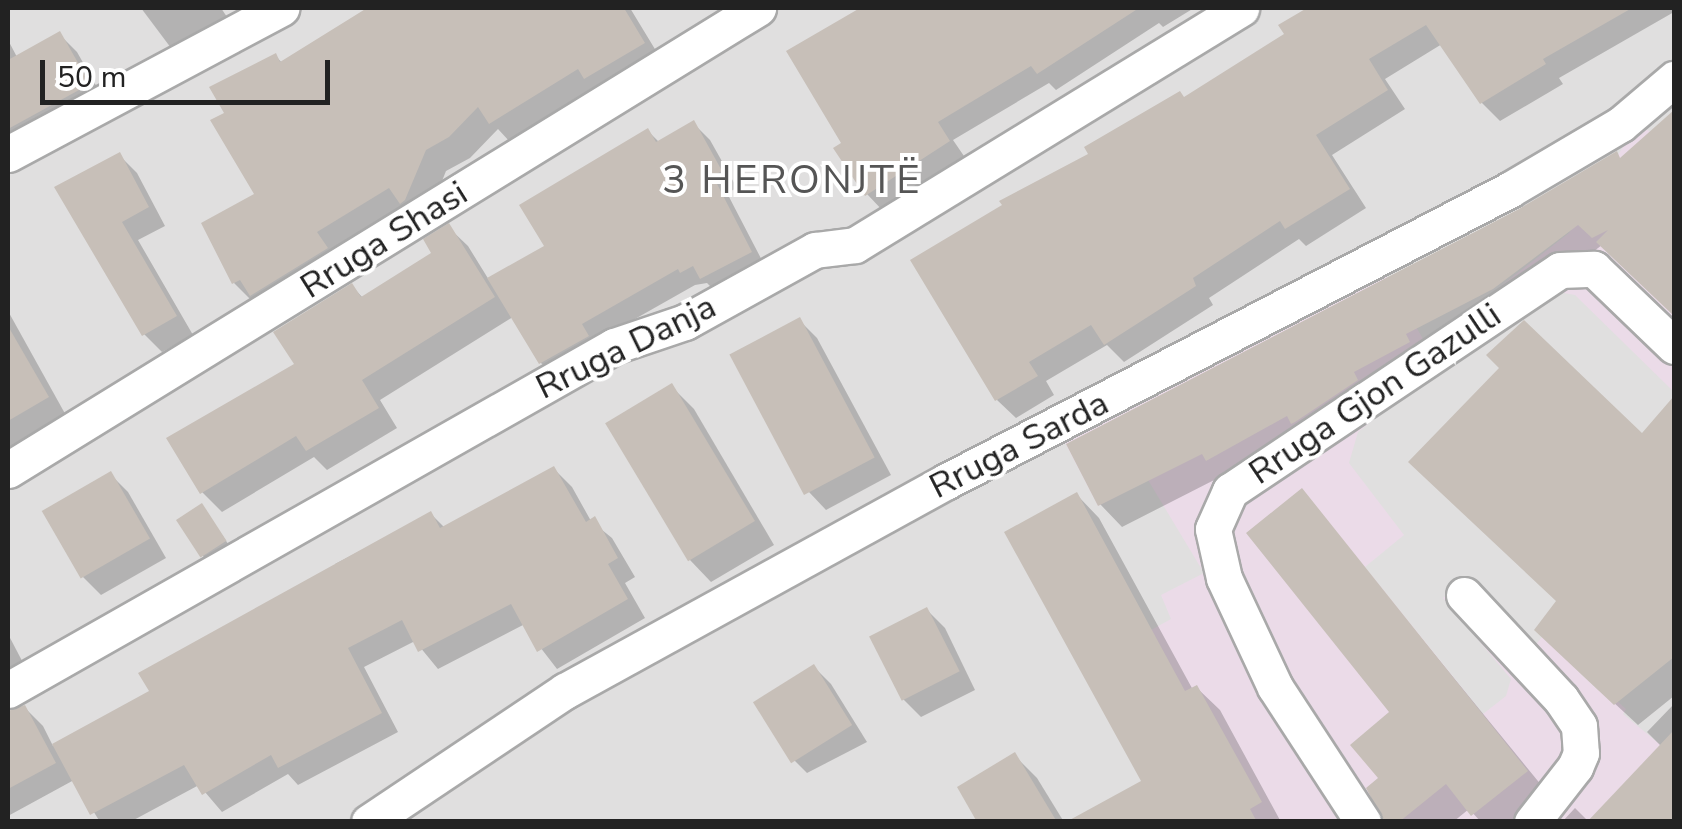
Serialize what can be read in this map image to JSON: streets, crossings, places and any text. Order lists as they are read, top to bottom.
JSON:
{
  "streets": {
    "street": [
      "Rruga Shasi",
      "Rruga Danja",
      "Rruga Gjon Gazulli",
      "Rruga Sarda"
    ]
  },
  "districts": ["3 HERONJTË"],
  "scale_bar": "50 m"
}
